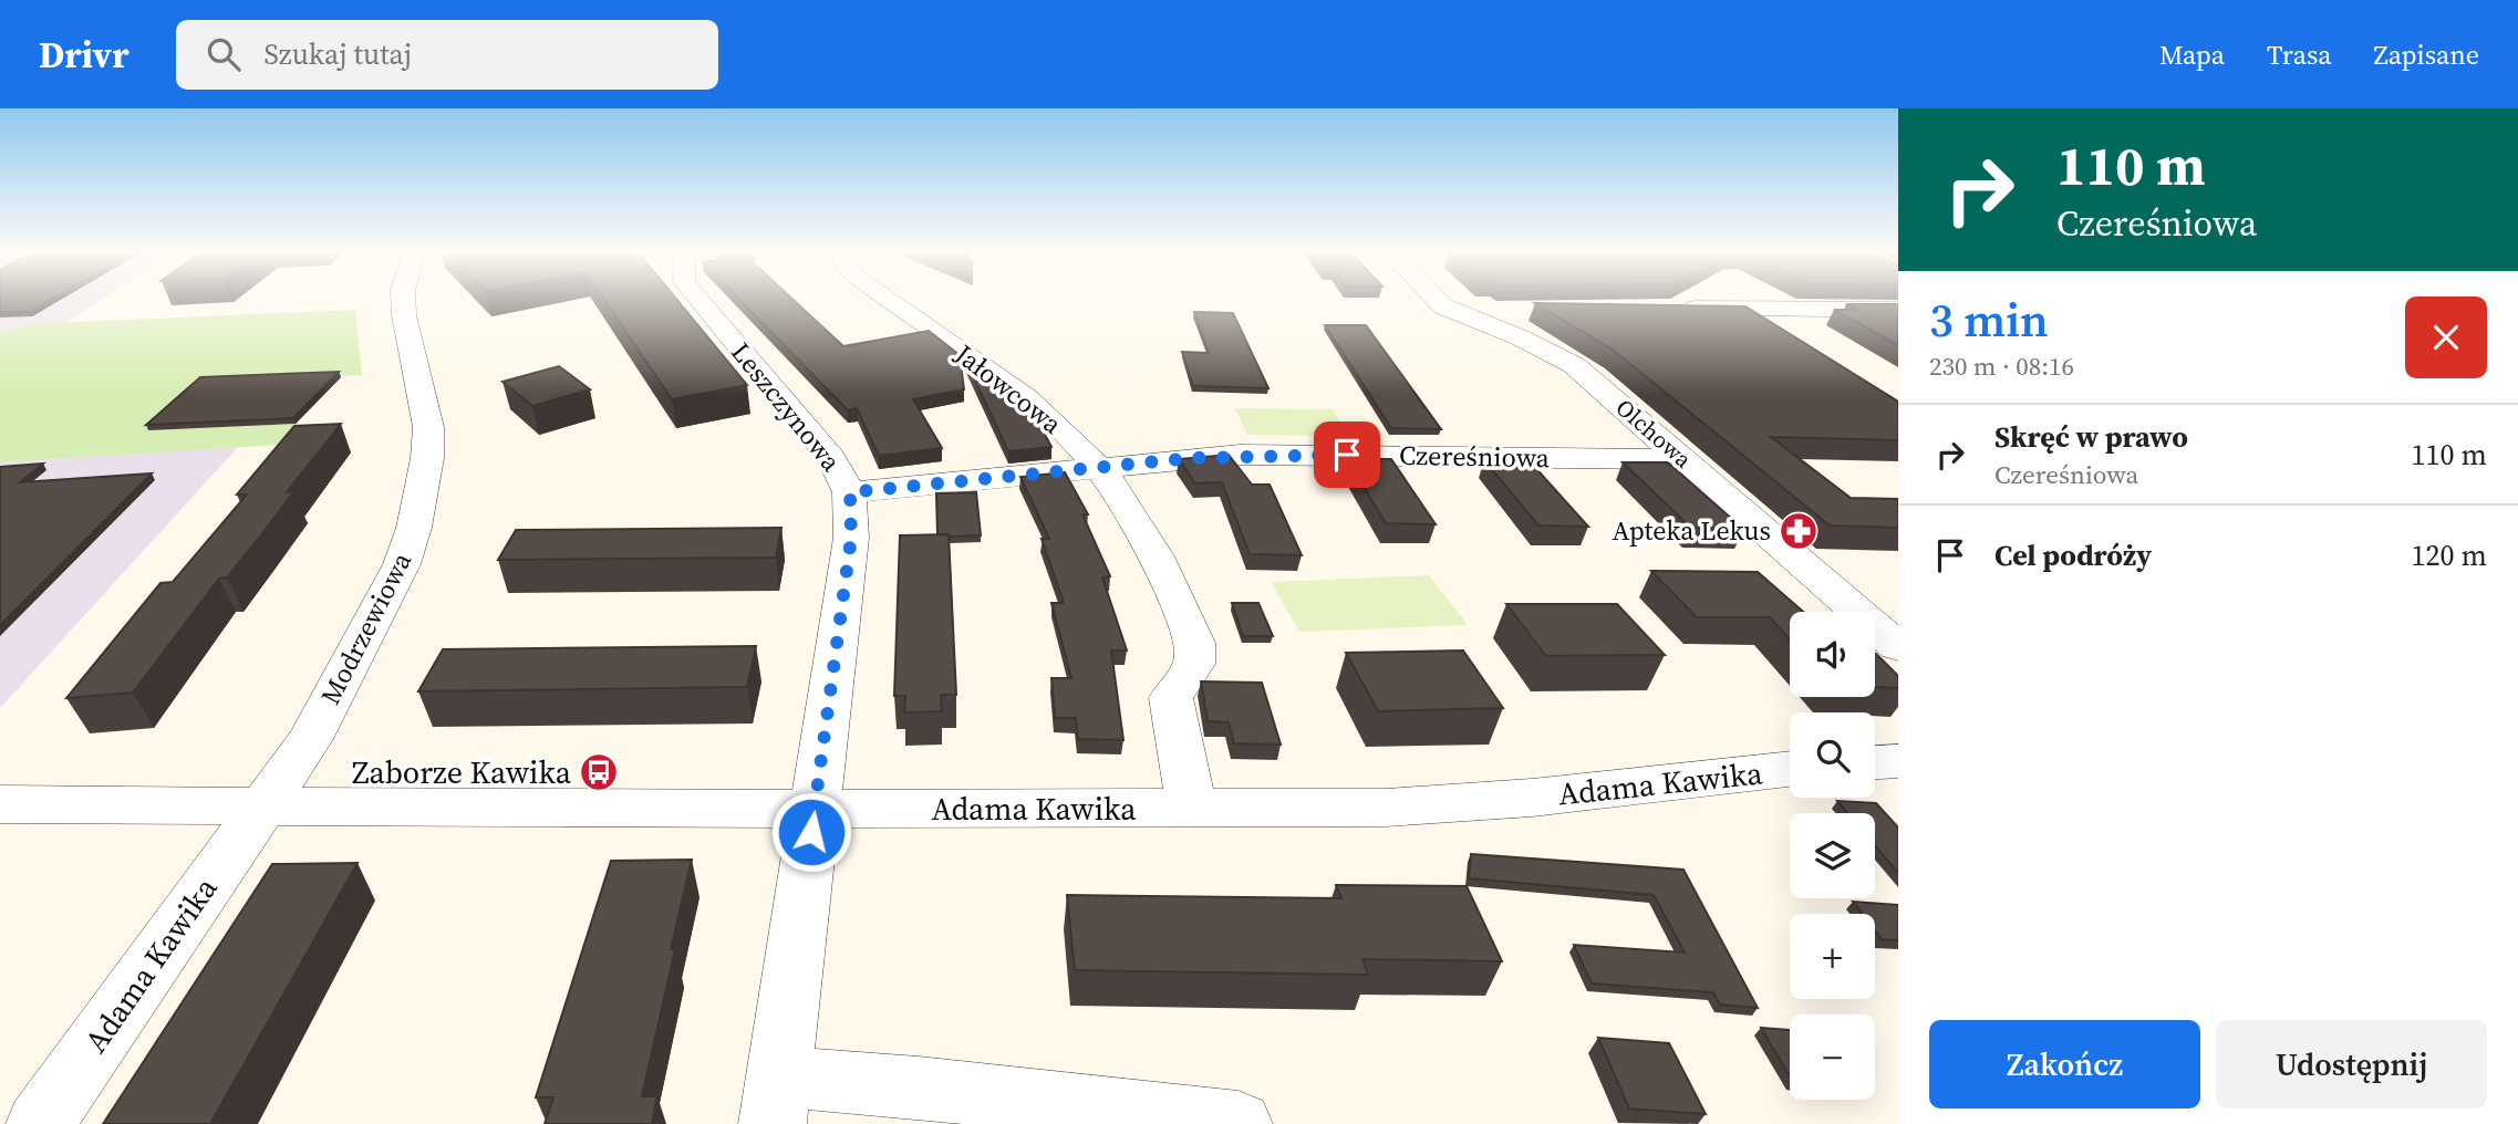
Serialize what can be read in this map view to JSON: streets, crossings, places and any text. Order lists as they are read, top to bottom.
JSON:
{
  "streets": {
    "street": [
      "Jałowcowa",
      "Leszczynowa",
      "Olchowa",
      "Czereśniowa",
      "Modrzewiowa",
      "Adama Kawika"
    ]
  },
  "crossings": [
    ["Jałowcowa", "Czereśniowa"],
    ["Jałowcowa", "Adama Kawika"],
    ["Leszczynowa", "Czereśniowa"],
    ["Leszczynowa", "Adama Kawika"],
    ["Olchowa", "Czereśniowa"],
    ["Modrzewiowa", "Adama Kawika"]
  ],
  "places": {
    "pharmacy": ["Apteka Lekus"],
    "bus stop": ["Zaborze Kawika"]
  },
  "page": {
    "header": "Drivr",
    "search": "Szukaj tutaj",
    "nav": ["Mapa", "Trasa", "Zapisane"],
    "turn": ["110 m", "Czereśniowa"],
    "heading": ["3 min", "230 m · 08:16"],
    "list": [
      {
        "name": "Skręć w prawo",
        "note": "Czereśniowa",
        "value": "110 m"
      },
      {
        "name": "Cel podróży",
        "value": "120 m"
      }
    ],
    "map_buttons": ["+", "−"],
    "buttons": ["Zakończ", "Udostępnij"]
  }
}
